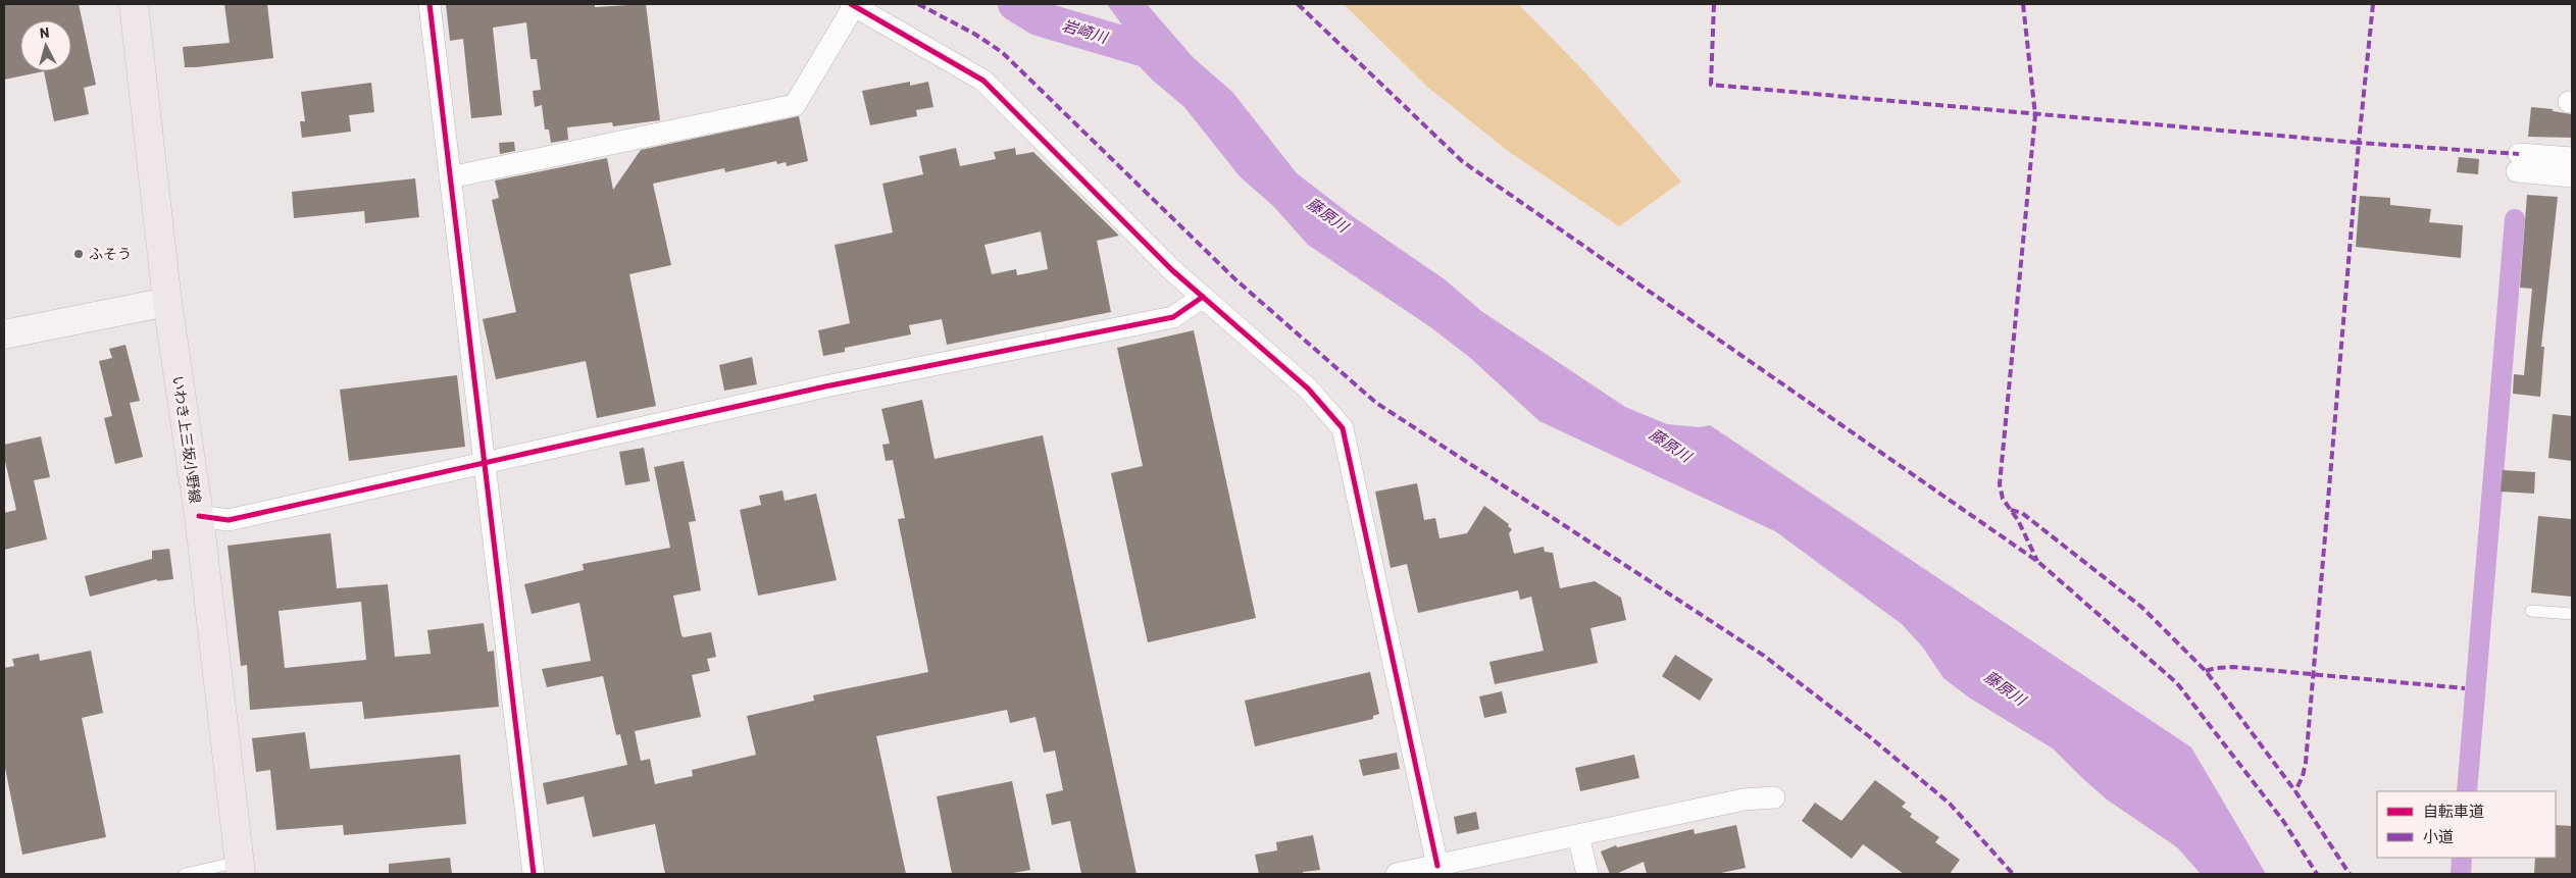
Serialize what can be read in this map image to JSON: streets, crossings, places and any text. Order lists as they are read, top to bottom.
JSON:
{
  "streets": {
    "main road": ["いわき上三坂小野線"]
  },
  "water": ["岩崎川", "藤原川"],
  "places": ["ふそう"],
  "legend": ["自転車道", "小道"],
  "north": "top"
}
